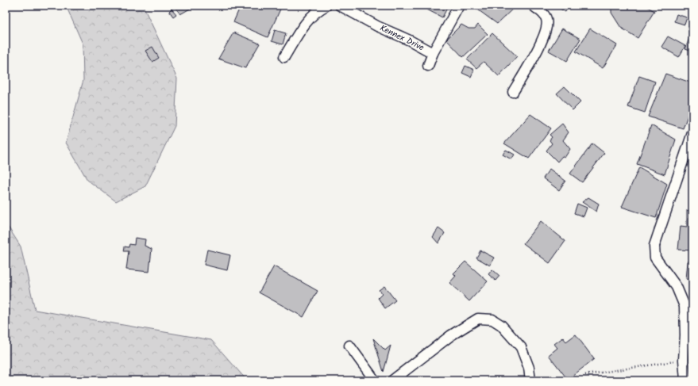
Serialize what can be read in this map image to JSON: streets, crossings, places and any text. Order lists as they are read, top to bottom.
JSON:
{
  "streets": {
    "street": ["Kennex Drive"]
  }
}
